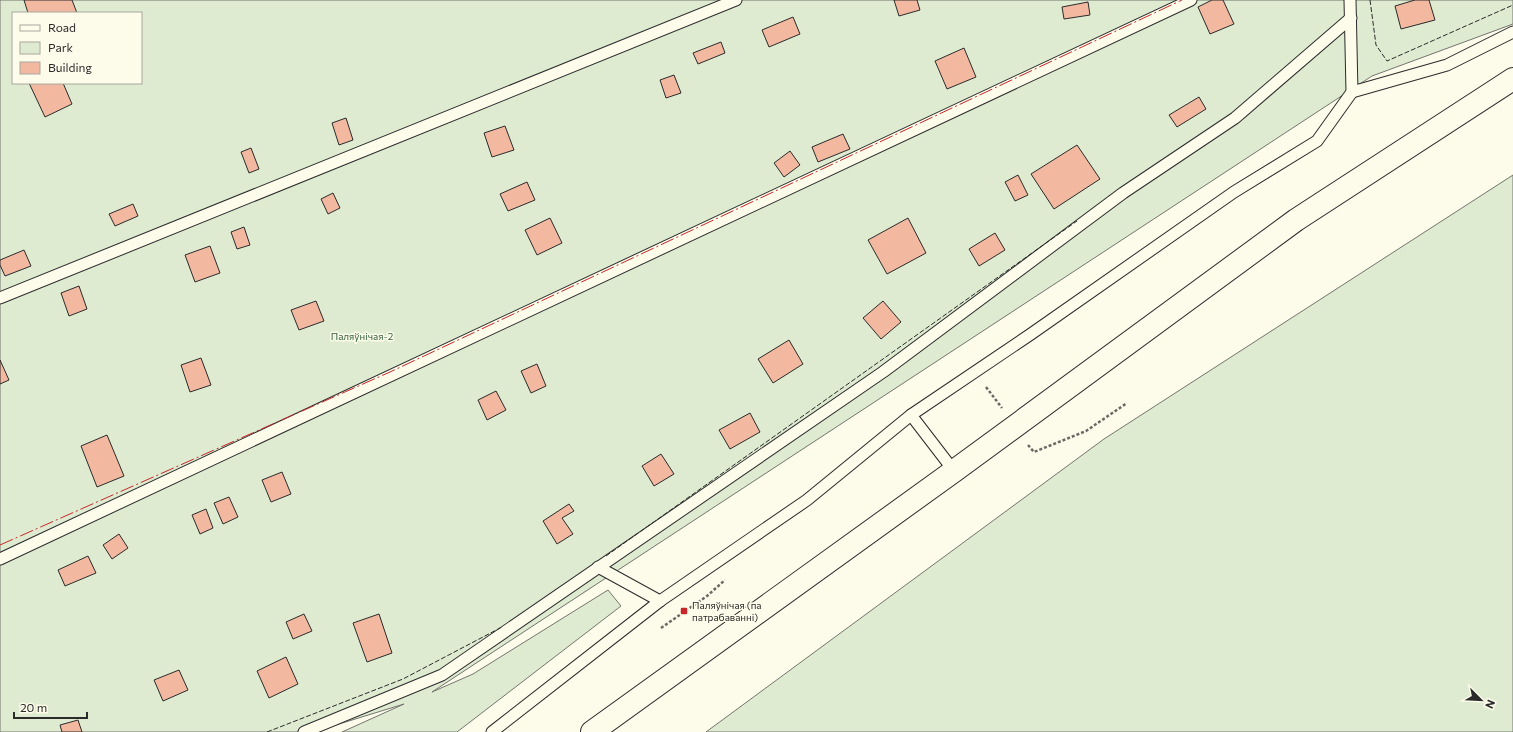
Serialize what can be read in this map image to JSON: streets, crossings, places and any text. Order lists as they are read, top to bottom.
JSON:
{
  "parks": ["Паляўнічая-2"],
  "places": {
    "transit": ["Паляўнічая (па патрабаванні)"]
  },
  "legend": ["Road", "Park", "Building"],
  "scale_bar": "20 m",
  "north": "bottom right"
}
